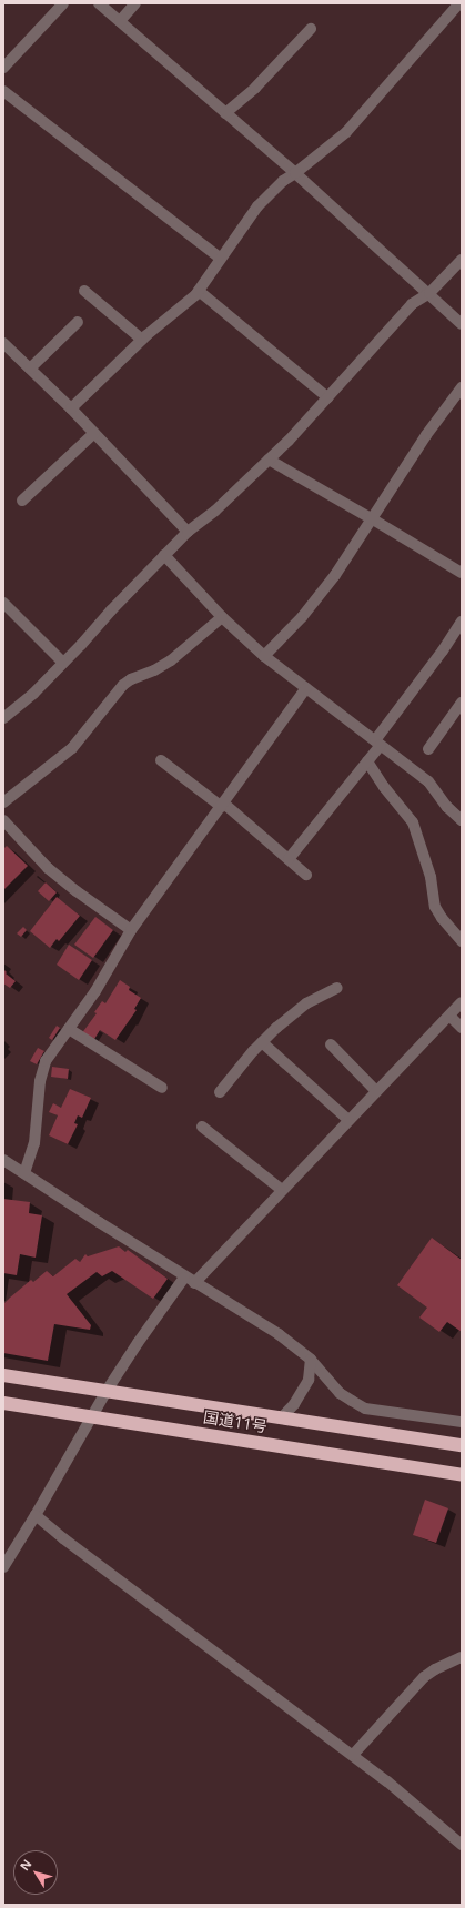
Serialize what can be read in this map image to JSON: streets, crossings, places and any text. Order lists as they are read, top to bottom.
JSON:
{
  "streets": {
    "highway": ["国道11号"]
  },
  "north": "top left"
}
